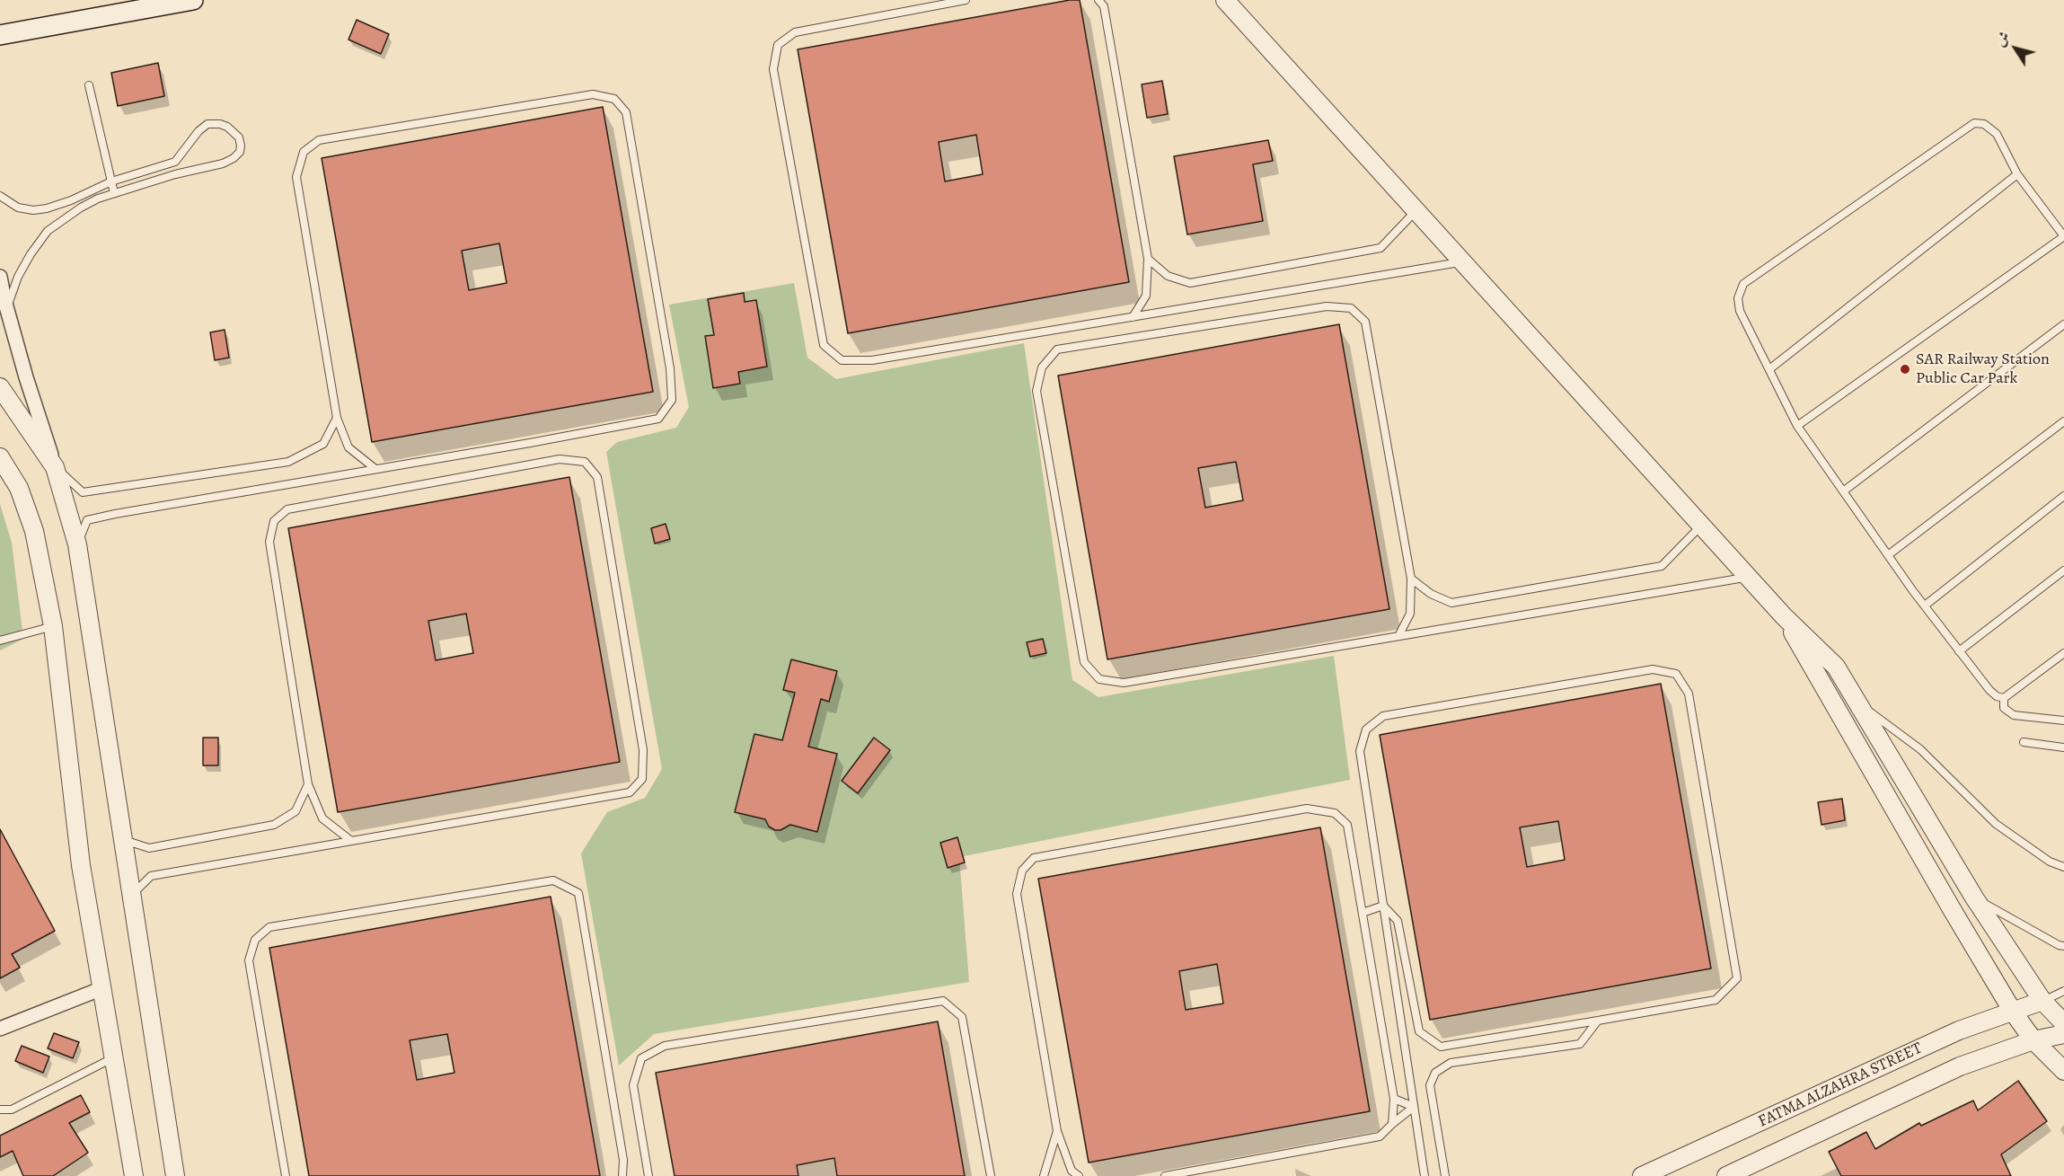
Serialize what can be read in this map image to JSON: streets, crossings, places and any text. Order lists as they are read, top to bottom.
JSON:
{
  "streets": {
    "street": ["FATMA ALZAHRA STREET"]
  },
  "places": ["SAR Railway Station Public Car Park"],
  "north": "top left"
}
